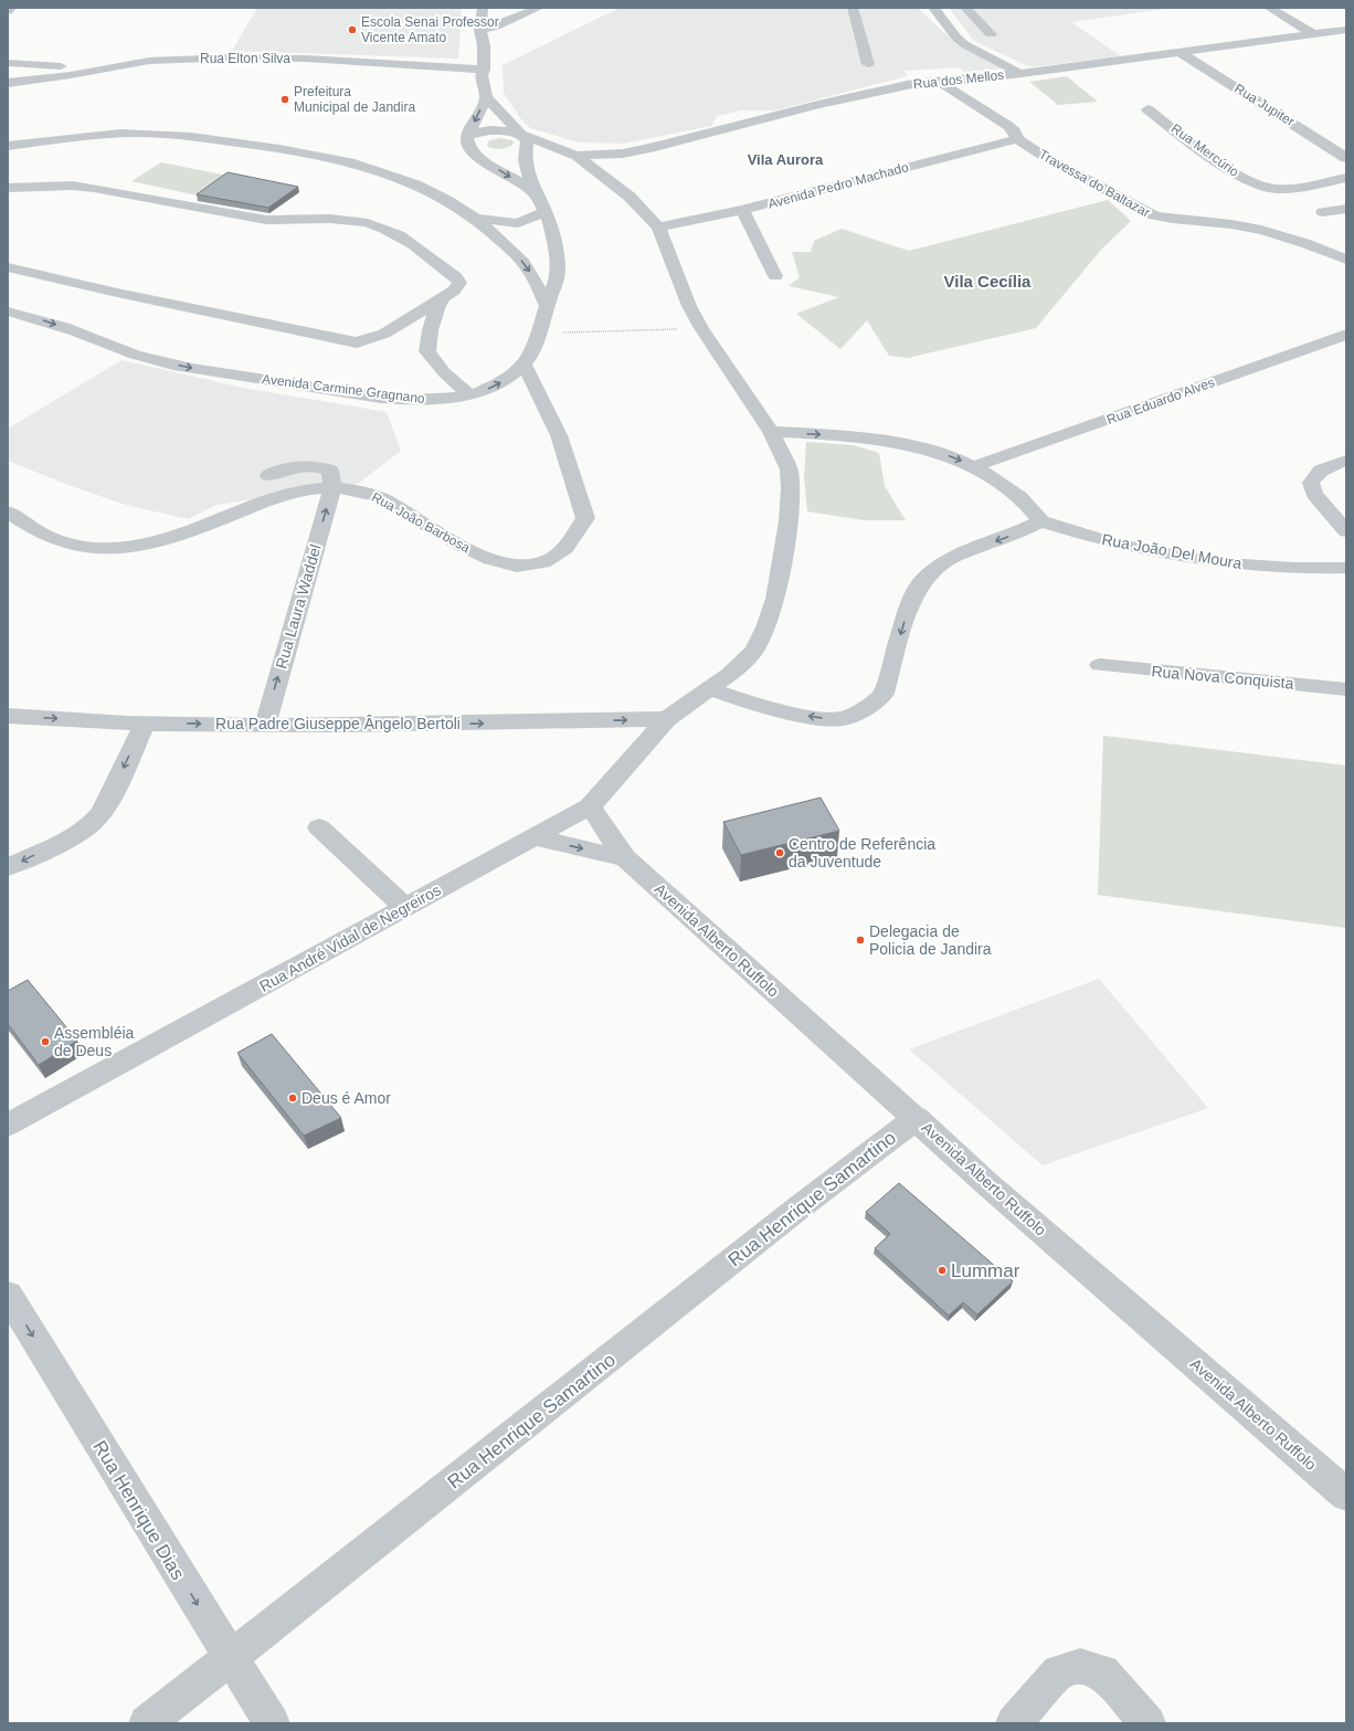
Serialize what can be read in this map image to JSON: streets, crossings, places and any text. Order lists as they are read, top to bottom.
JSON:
{
  "streets": {
    "street": [
      "Rua Elton Silva",
      "Rua dos Mellos",
      "Rua Jupiter",
      "Rua Mercúrio",
      "Travessa do Baltazar",
      "Avenida Pedro Machado",
      "Avenida Carmine Gragnano",
      "Rua Eduardo Alves",
      "Rua João Barbosa",
      "Rua João Del Moura",
      "Rua Laura Waddel",
      "Rua Nova Conquista",
      "Rua Padre Giuseppe Ângelo Bertoli",
      "Rua André Vidal de Negreiros",
      "Avenida Alberto Ruffolo",
      "Rua Henrique Samartino",
      "Rua Henrique Dias"
    ]
  },
  "crossings": [
    ["Rua dos Mellos", "Rua Jupiter"],
    ["Rua dos Mellos", "Travessa do Baltazar"],
    ["Rua dos Mellos", "Avenida Carmine Gragnano"],
    ["Rua dos Mellos", "Rua André Vidal de Negreiros"],
    ["Travessa do Baltazar", "Avenida Pedro Machado"],
    ["Avenida Pedro Machado", "Rua André Vidal de Negreiros"],
    ["Avenida Carmine Gragnano", "Rua João Barbosa"],
    ["Rua João Barbosa", "Rua Laura Waddel"],
    ["Rua Laura Waddel", "Rua Padre Giuseppe Ângelo Bertoli"],
    ["Rua Padre Giuseppe Ângelo Bertoli", "Rua André Vidal de Negreiros"],
    ["Rua André Vidal de Negreiros", "Avenida Alberto Ruffolo"],
    ["Avenida Alberto Ruffolo", "Rua Henrique Samartino"],
    ["Rua Henrique Samartino", "Rua Henrique Dias"]
  ],
  "one_way": ["Rua Laura Waddel", "Rua Padre Giuseppe Ângelo Bertoli", "Rua Henrique Dias"],
  "districts": ["Vila Aurora", "Vila Cecília"],
  "places": [
    "Escola Senai Professor Vicente Amato",
    "Prefeitura Municipal de Jandira",
    "Centro de Referência da Juventude",
    "Delegacia de Policia de Jandira",
    "Assembléia de Deus",
    "Deus é Amor",
    "Lummar"
  ]
}
